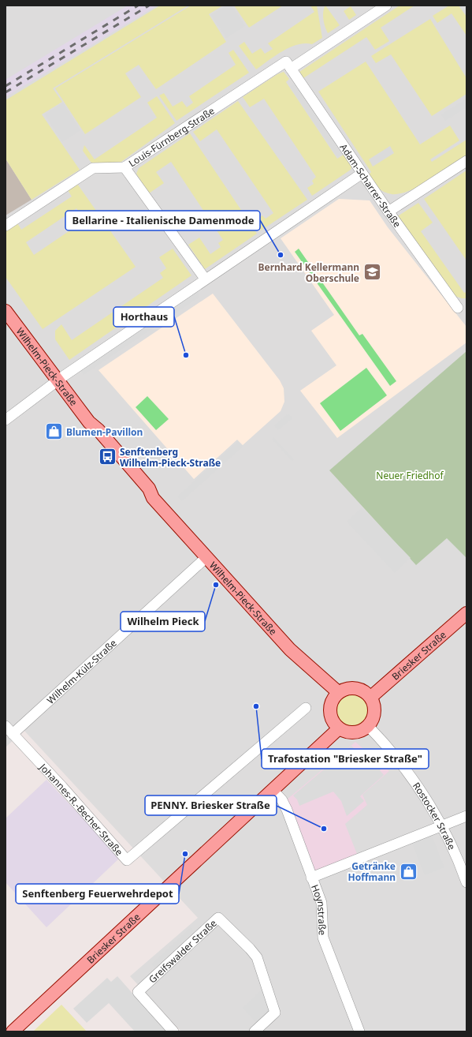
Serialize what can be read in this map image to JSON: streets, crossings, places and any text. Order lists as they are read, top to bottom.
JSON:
{
  "streets": {
    "main road": ["Wilhelm-Pieck-Straße", "Briesker Straße"],
    "street": [
      "Louis-Fürnberg-Straße",
      "Adam-Scharrer-Straße",
      "Wilhelm-Külz-Straße",
      "Johannes-R.-Becher-Straße",
      "Rostocker Straße",
      "Hoynstraße",
      "Greifswalder Straße"
    ]
  },
  "crossings": [
    ["Louis-Fürnberg-Straße", "Adam-Scharrer-Straße"],
    ["Wilhelm-Pieck-Straße", "Briesker Straße"],
    ["Wilhelm-Pieck-Straße", "Wilhelm-Külz-Straße"],
    ["Wilhelm-Pieck-Straße", "Rostocker Straße"],
    ["Briesker Straße", "Rostocker Straße"],
    ["Briesker Straße", "Hoynstraße"],
    ["Wilhelm-Külz-Straße", "Johannes-R.-Becher-Straße"]
  ],
  "parks": ["Neuer Friedhof"],
  "places": {
    "other": [
      "Bellarine - Italienische Damenmode",
      "Horthaus",
      "Wilhelm Pieck",
      "Trafostation \"Briesker Straße\"",
      "PENNY. Briesker Straße",
      "Senftenberg Feuerwehrdepot"
    ],
    "school or university": ["Bernhard Kellermann Oberschule"],
    "shop": ["Blumen-Pavillon", "Getränke Hoffmann"],
    "bus stop": ["Senftenberg Wilhelm-Pieck-Straße"]
  }
}
